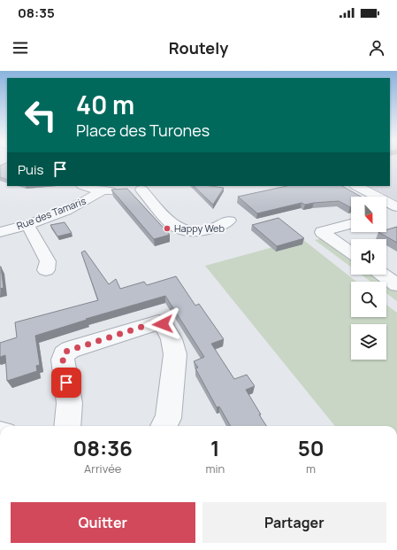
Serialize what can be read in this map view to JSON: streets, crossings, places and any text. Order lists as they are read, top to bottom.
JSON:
{
  "streets": {
    "street": ["Rue des Tamaris"]
  },
  "places": ["Happy Web"],
  "north": "bottom",
  "page": {
    "status": "08:35",
    "header": "Routely",
    "turn": ["40 m", "Place des Turones"],
    "then": "Puis",
    "eta": [
      "08:36",
      "Arrivée",
      "1",
      "min",
      "50",
      "m"
    ],
    "buttons": ["Quitter", "Partager"]
  }
}
